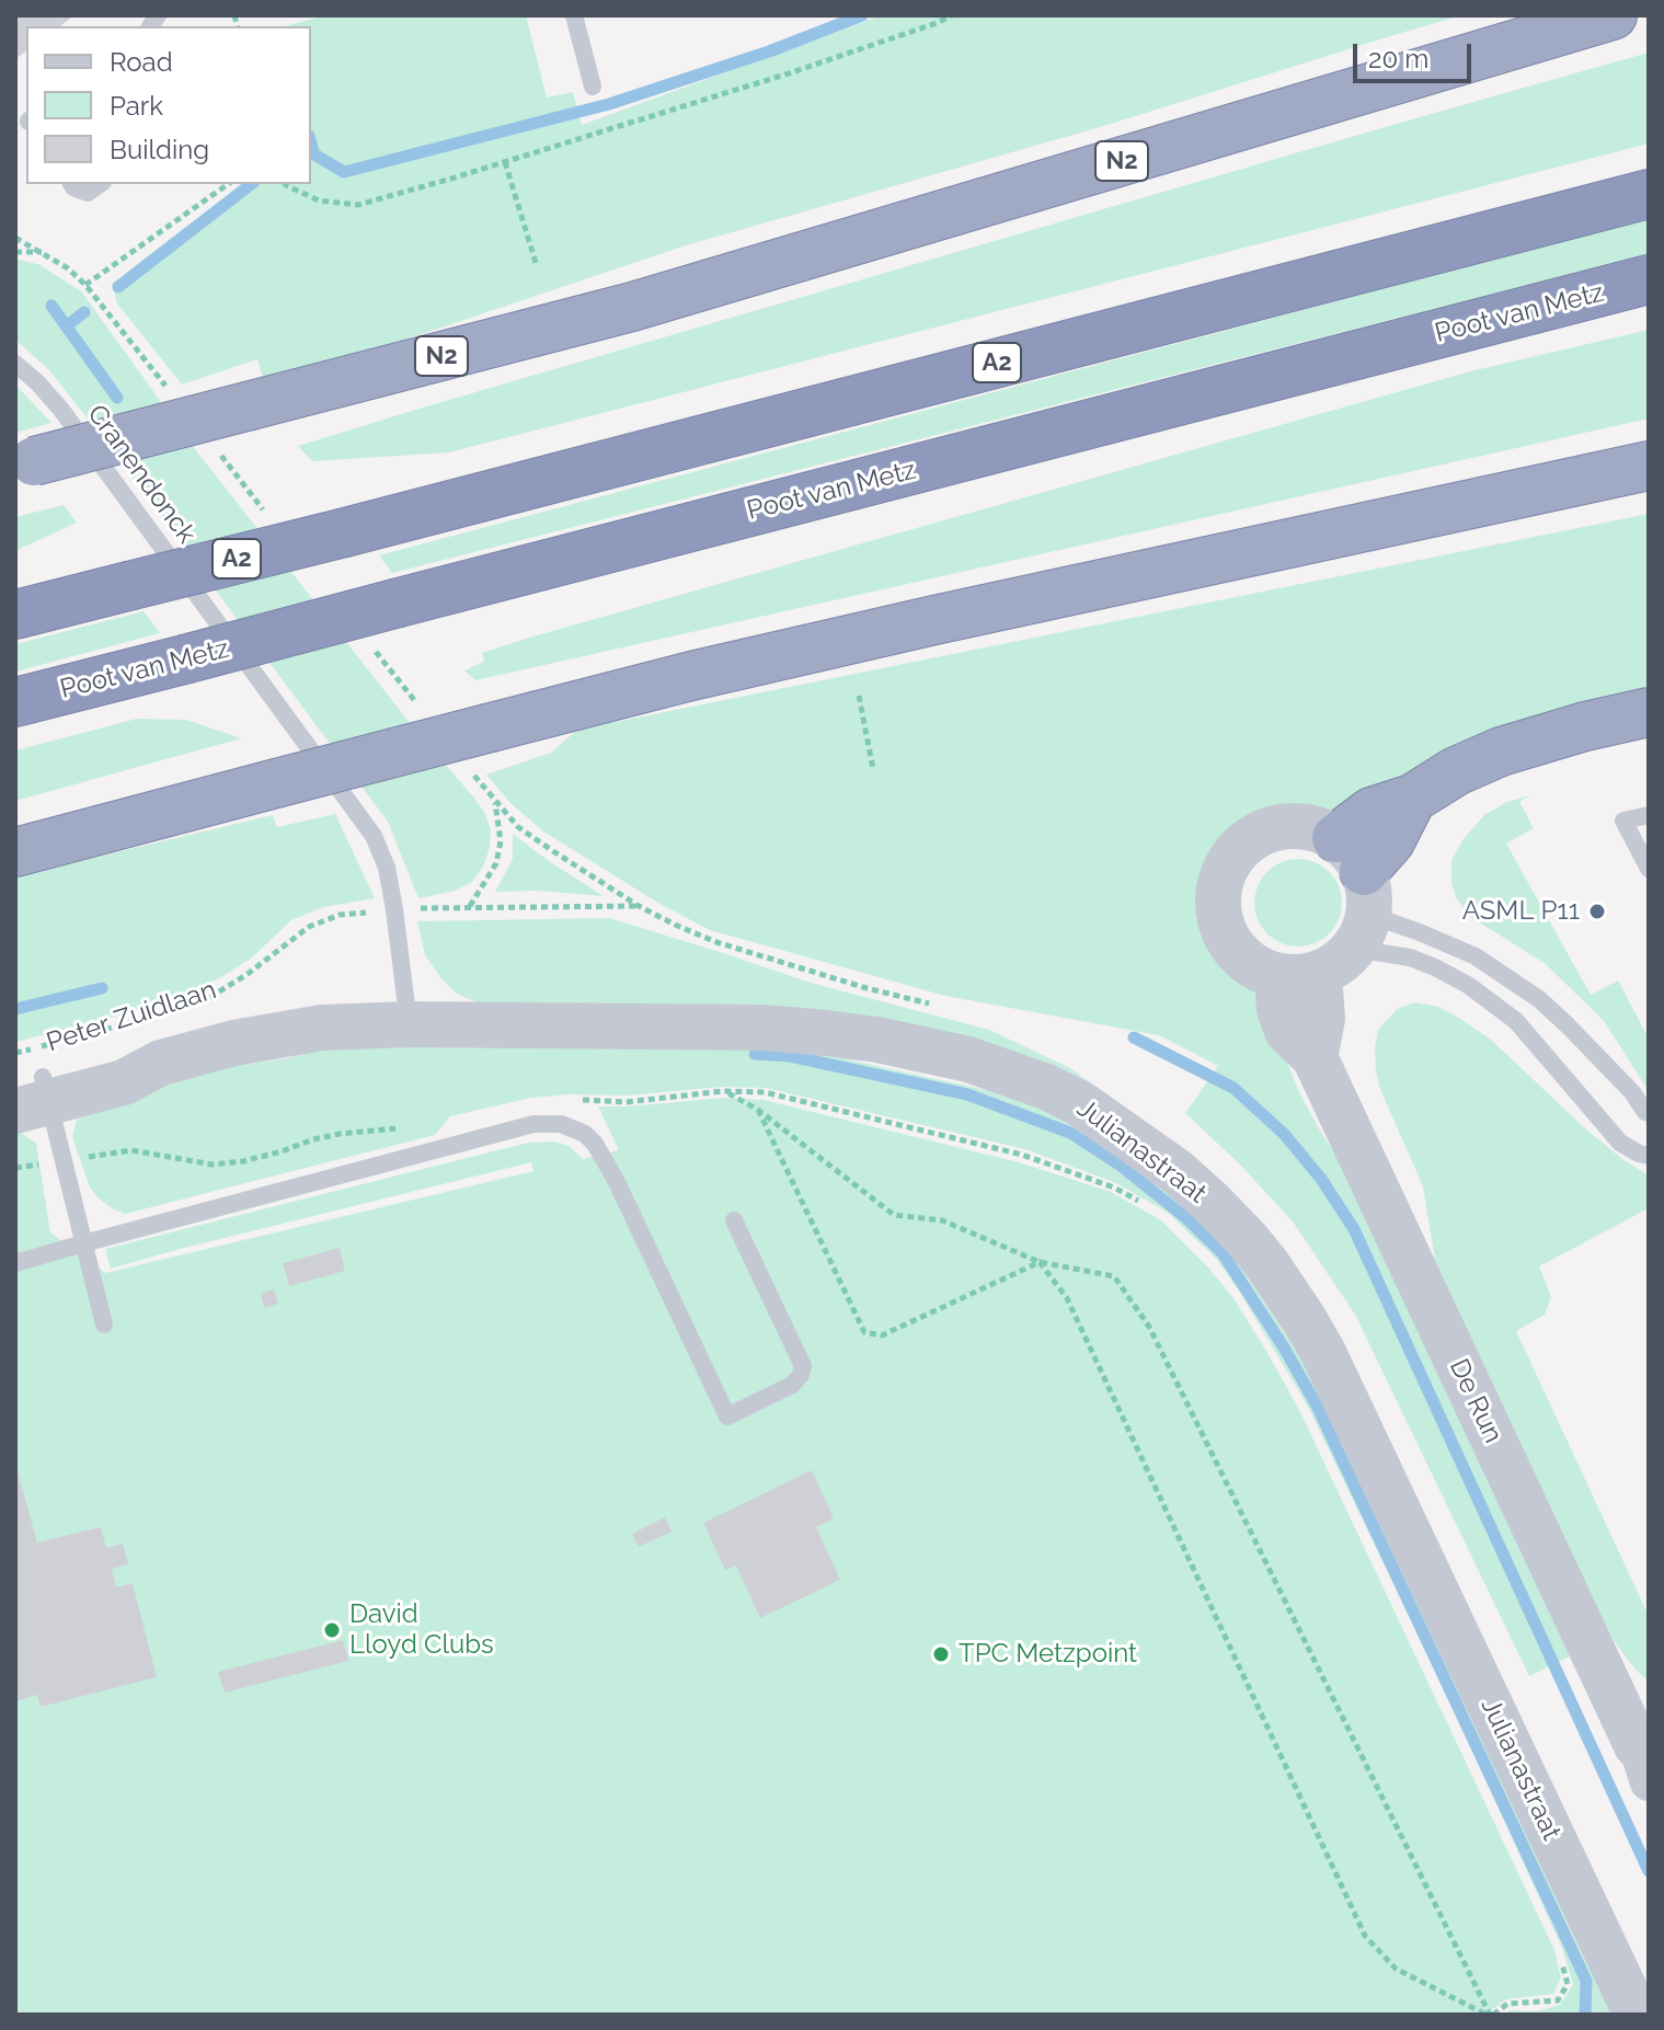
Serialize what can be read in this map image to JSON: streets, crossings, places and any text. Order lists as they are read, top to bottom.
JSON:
{
  "streets": {
    "highway": ["N2", "Poot van Metz", "A2"],
    "street": ["Peter Zuidlaan", "Julianastraat", "De Run"],
    "lane": ["Cranendonck"]
  },
  "crossings": [
    ["Cranendonck", "Peter Zuidlaan"],
    ["Peter Zuidlaan", "Julianastraat"]
  ],
  "places": ["ASML P11", "David Lloyd Clubs", "TPC Metzpoint"],
  "legend": ["Road", "Park", "Building"],
  "scale_bar": "20 m"
}
